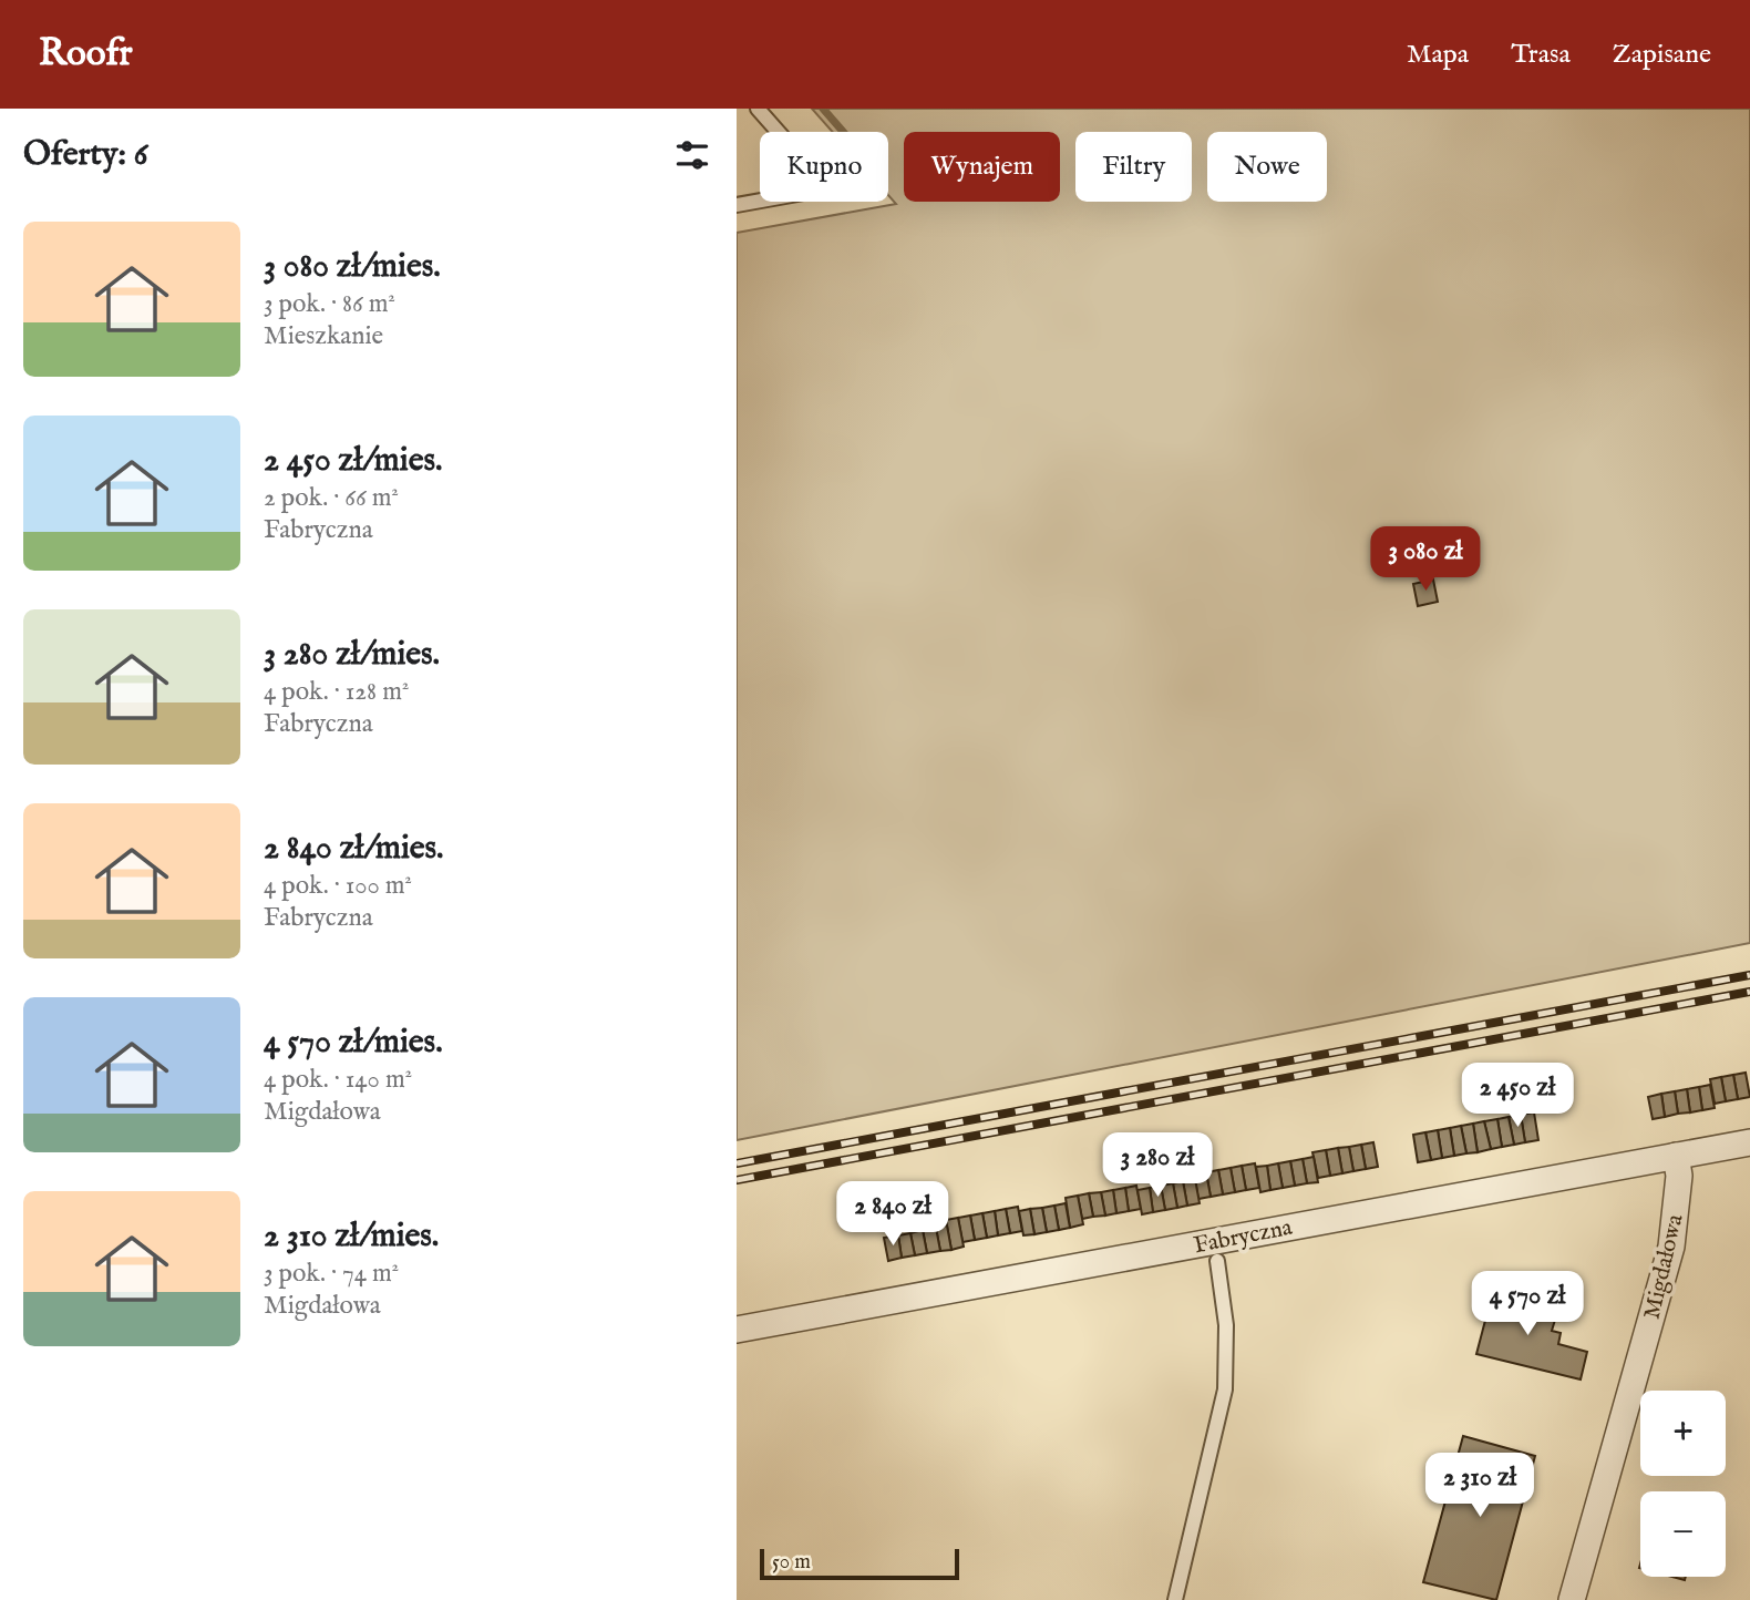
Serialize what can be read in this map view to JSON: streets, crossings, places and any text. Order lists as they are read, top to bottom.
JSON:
{
  "streets": {
    "street": ["Fabryczna", "Migdałowa"]
  },
  "crossings": [
    ["Fabryczna", "Migdałowa"]
  ],
  "scale_bar": "50 m",
  "page": {
    "header": "Roofr",
    "nav": ["Mapa", "Trasa", "Zapisane"],
    "heading": "Oferty: 6",
    "chip": [
      "Kupno",
      "Wynajem",
      "Filtry",
      "Nowe"
    ],
    "list": [
      {
        "name": "3 080 zł/mies.",
        "note": "3 pok. · 86 m² · Mieszkanie"
      },
      {
        "name": "2 450 zł/mies.",
        "note": "2 pok. · 66 m² · Fabryczna"
      },
      {
        "name": "3 280 zł/mies.",
        "note": "4 pok. · 128 m² · Fabryczna"
      },
      {
        "name": "2 840 zł/mies.",
        "note": "4 pok. · 100 m² · Fabryczna"
      },
      {
        "name": "4 570 zł/mies.",
        "note": "4 pok. · 140 m² · Migdałowa"
      },
      {
        "name": "2 310 zł/mies.",
        "note": "3 pok. · 74 m² · Migdałowa"
      }
    ],
    "price": [
      "3 080 zł",
      "2 450 zł",
      "3 280 zł",
      "2 840 zł",
      "4 570 zł",
      "2 310 zł"
    ],
    "map_buttons": ["+", "−"],
    "scale": "50 m"
  }
}
